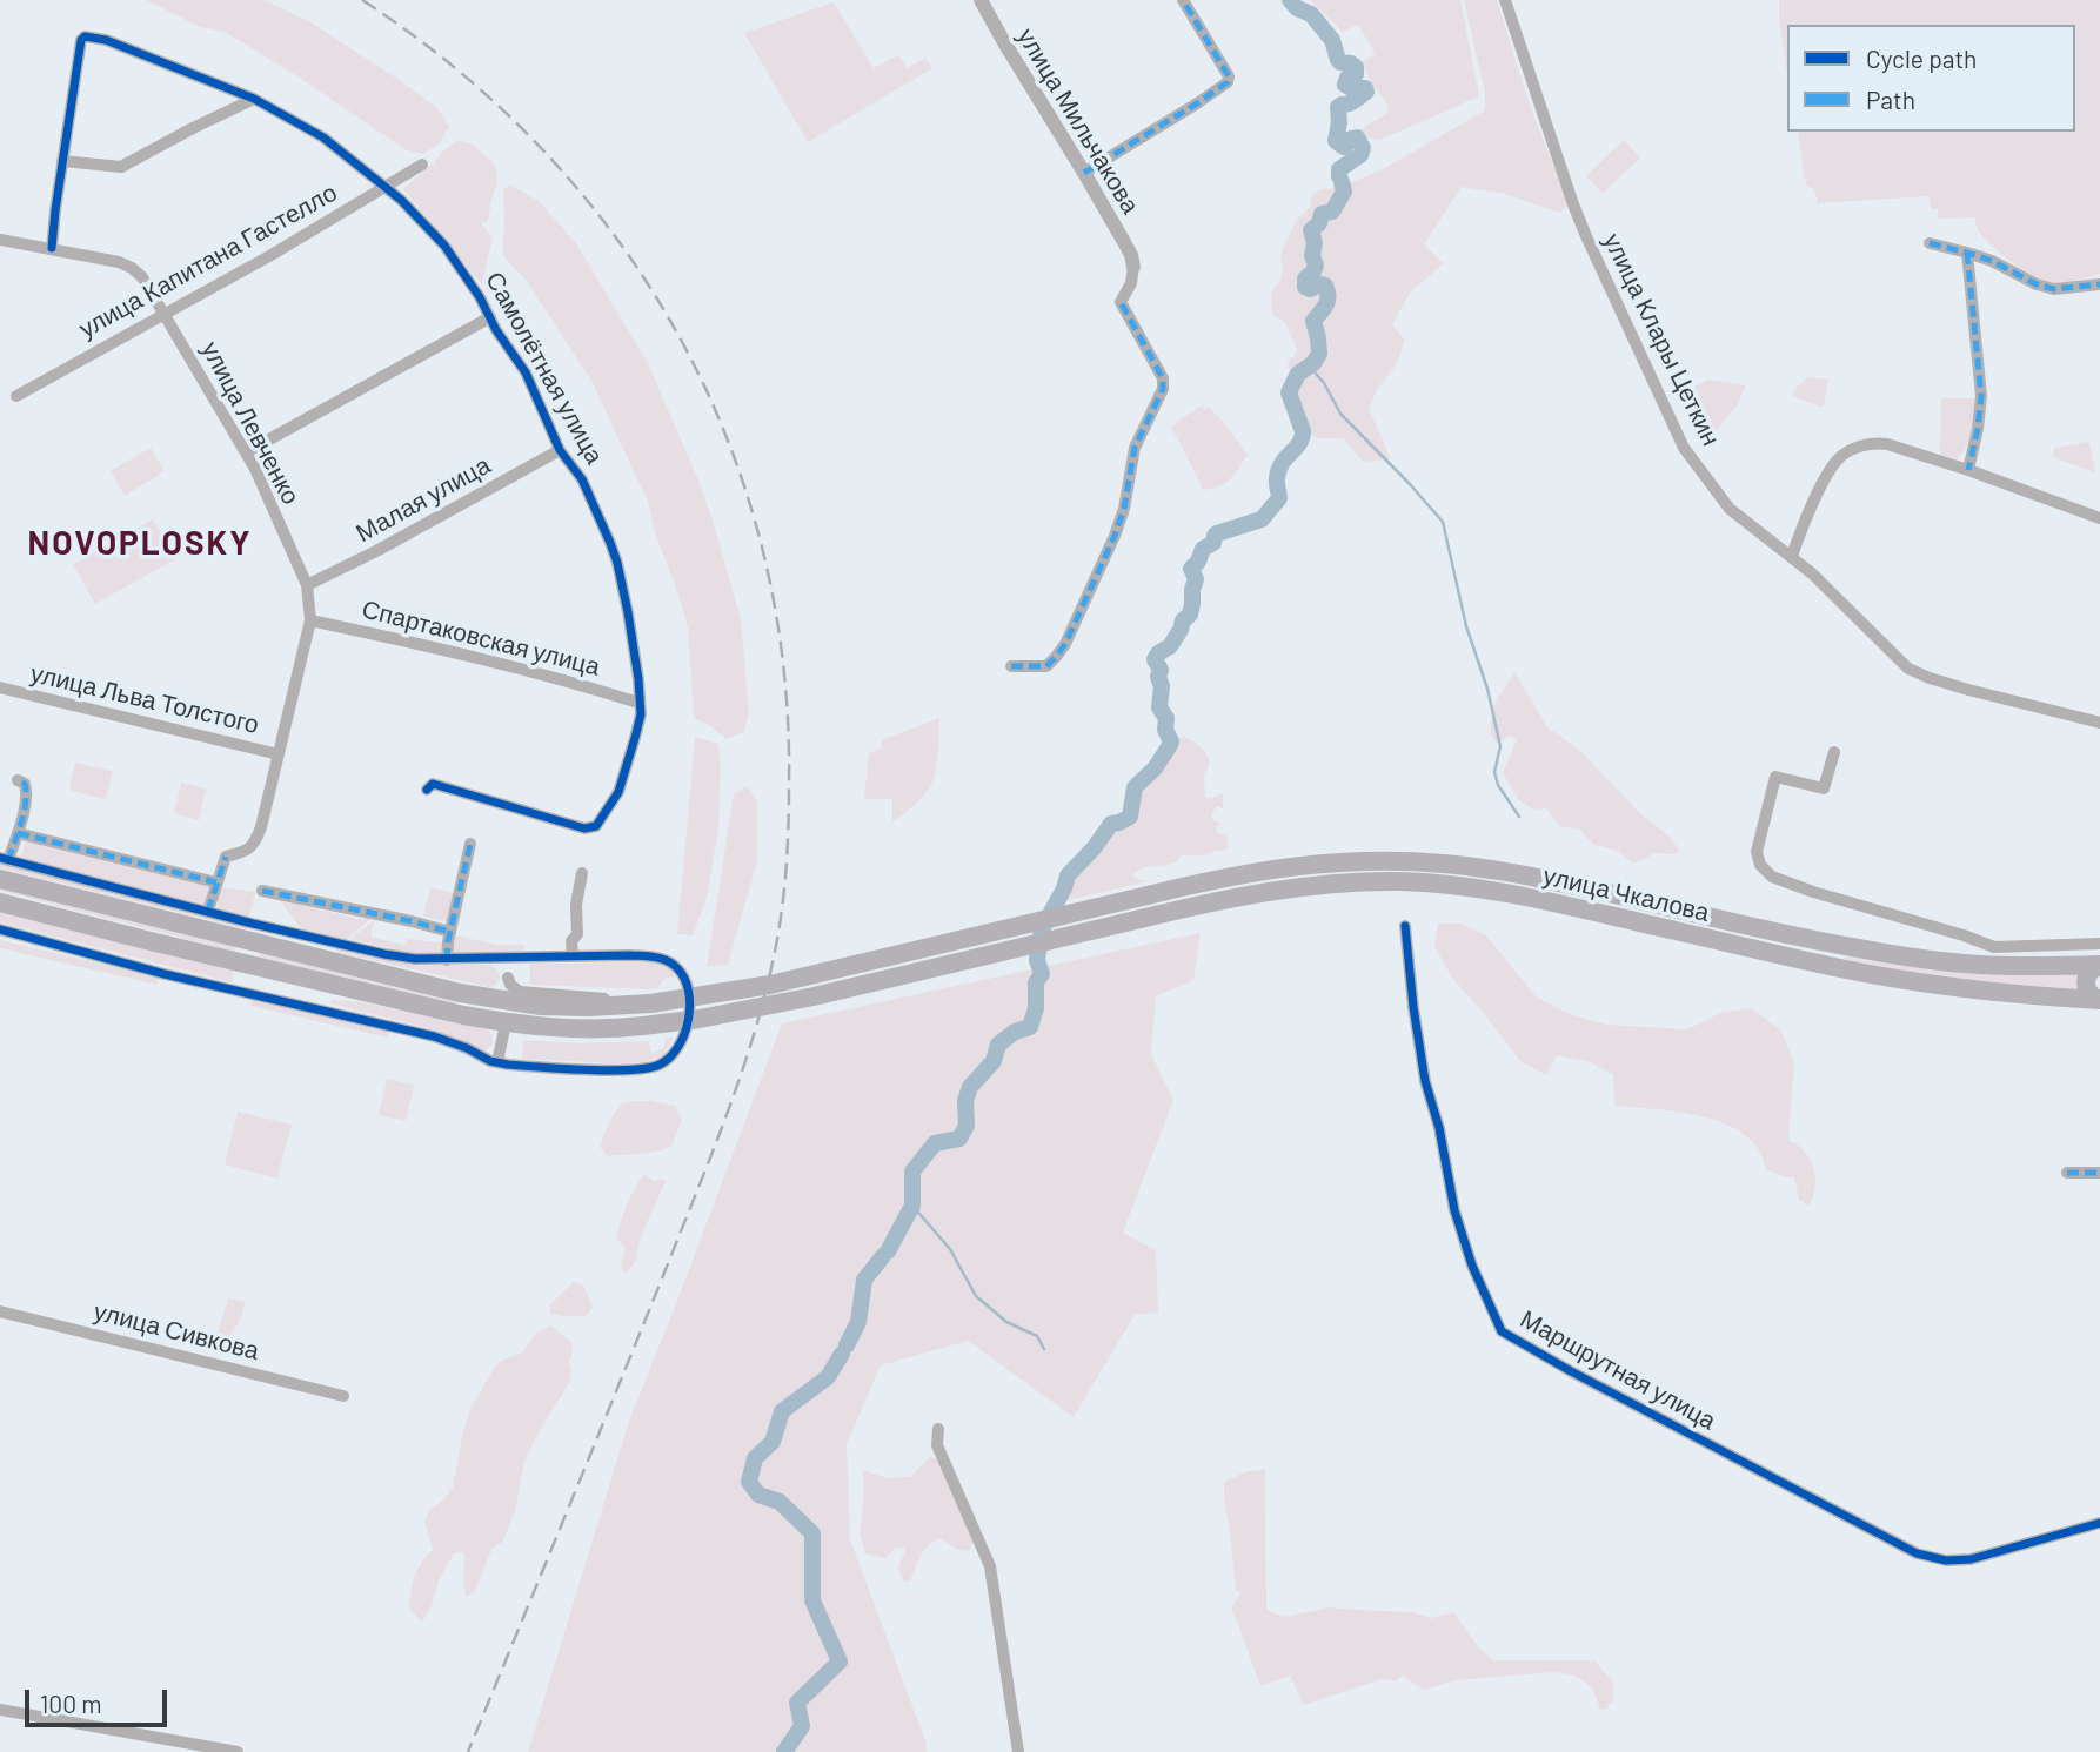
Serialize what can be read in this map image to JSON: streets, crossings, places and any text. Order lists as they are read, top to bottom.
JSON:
{
  "streets": {
    "main road": ["улица Чкалова"],
    "street": [
      "улица Мильчакова",
      "улица Капитана Гастелло",
      "улица Клары Цеткин",
      "Самолётная улица",
      "улица Левченко",
      "Малая улица",
      "Спартаковская улица",
      "улица Льва Толстого",
      "улица Сивкова",
      "Маршрутная улица"
    ]
  },
  "crossings": [
    ["улица Капитана Гастелло", "Самолётная улица"],
    ["улица Капитана Гастелло", "улица Левченко"],
    ["Самолётная улица", "Малая улица"],
    ["Самолётная улица", "Спартаковская улица"],
    ["улица Левченко", "Малая улица"],
    ["улица Левченко", "Спартаковская улица"],
    ["улица Левченко", "улица Льва Толстого"]
  ],
  "districts": ["NOVOPLOSKY"],
  "legend": ["Cycle path", "Path"],
  "scale_bar": "100 m"
}
